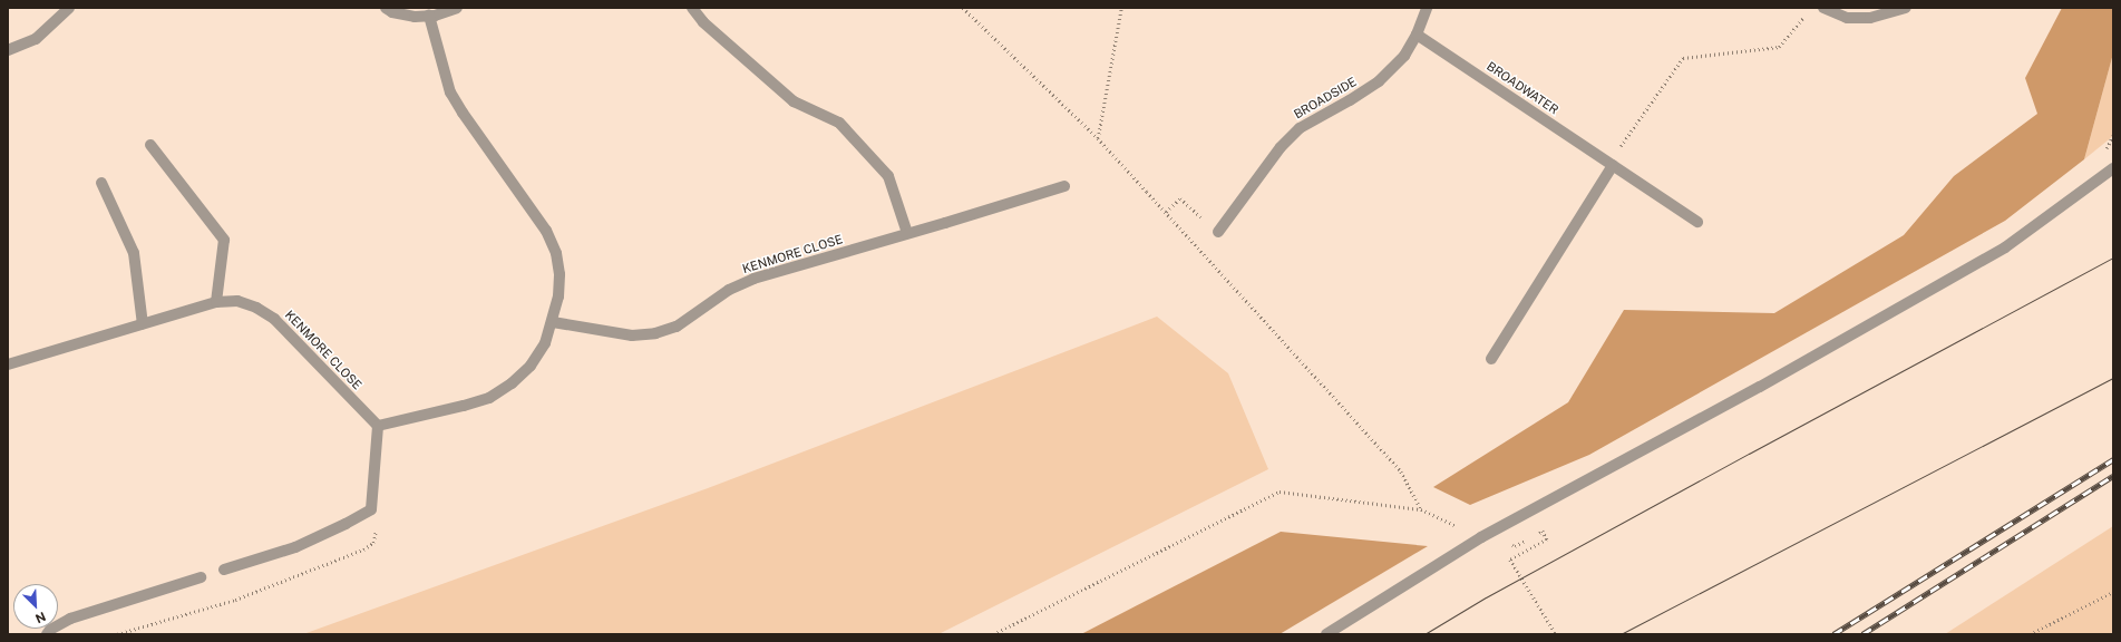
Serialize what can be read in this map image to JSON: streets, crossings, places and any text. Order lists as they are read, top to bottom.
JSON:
{
  "streets": {
    "street": ["BROADWATER", "BROADSIDE", "KENMORE CLOSE"]
  },
  "crossings": [
    ["BROADWATER", "BROADSIDE"]
  ],
  "north": "bottom right"
}
